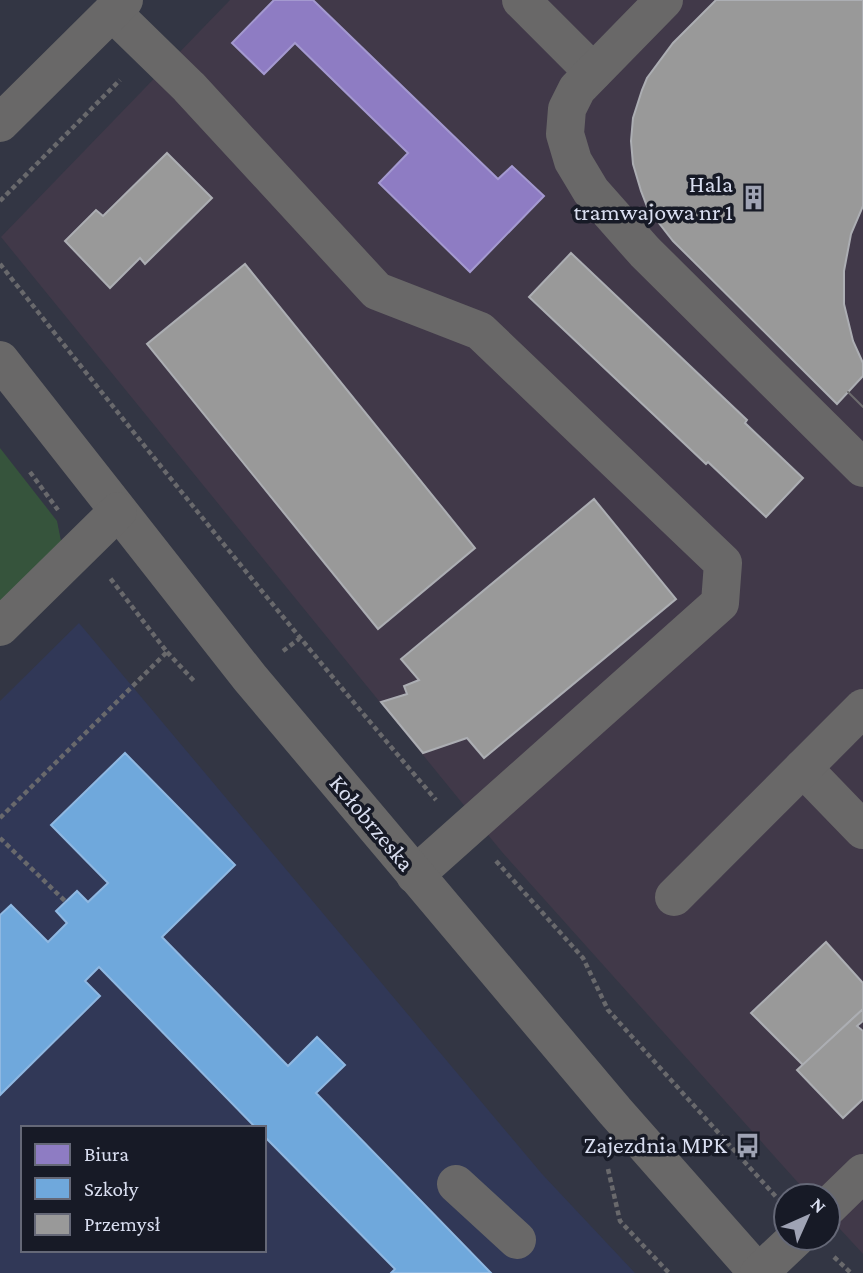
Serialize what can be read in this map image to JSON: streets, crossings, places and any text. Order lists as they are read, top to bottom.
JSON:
{
  "streets": {
    "street": ["Kołobrzeska"]
  },
  "places": {
    "building": ["Hala tramwajowa nr 1"],
    "bus stop": ["Zajezdnia MPK"]
  },
  "legend": ["Biura", "Szkoły", "Przemysł"],
  "north": "top right"
}
